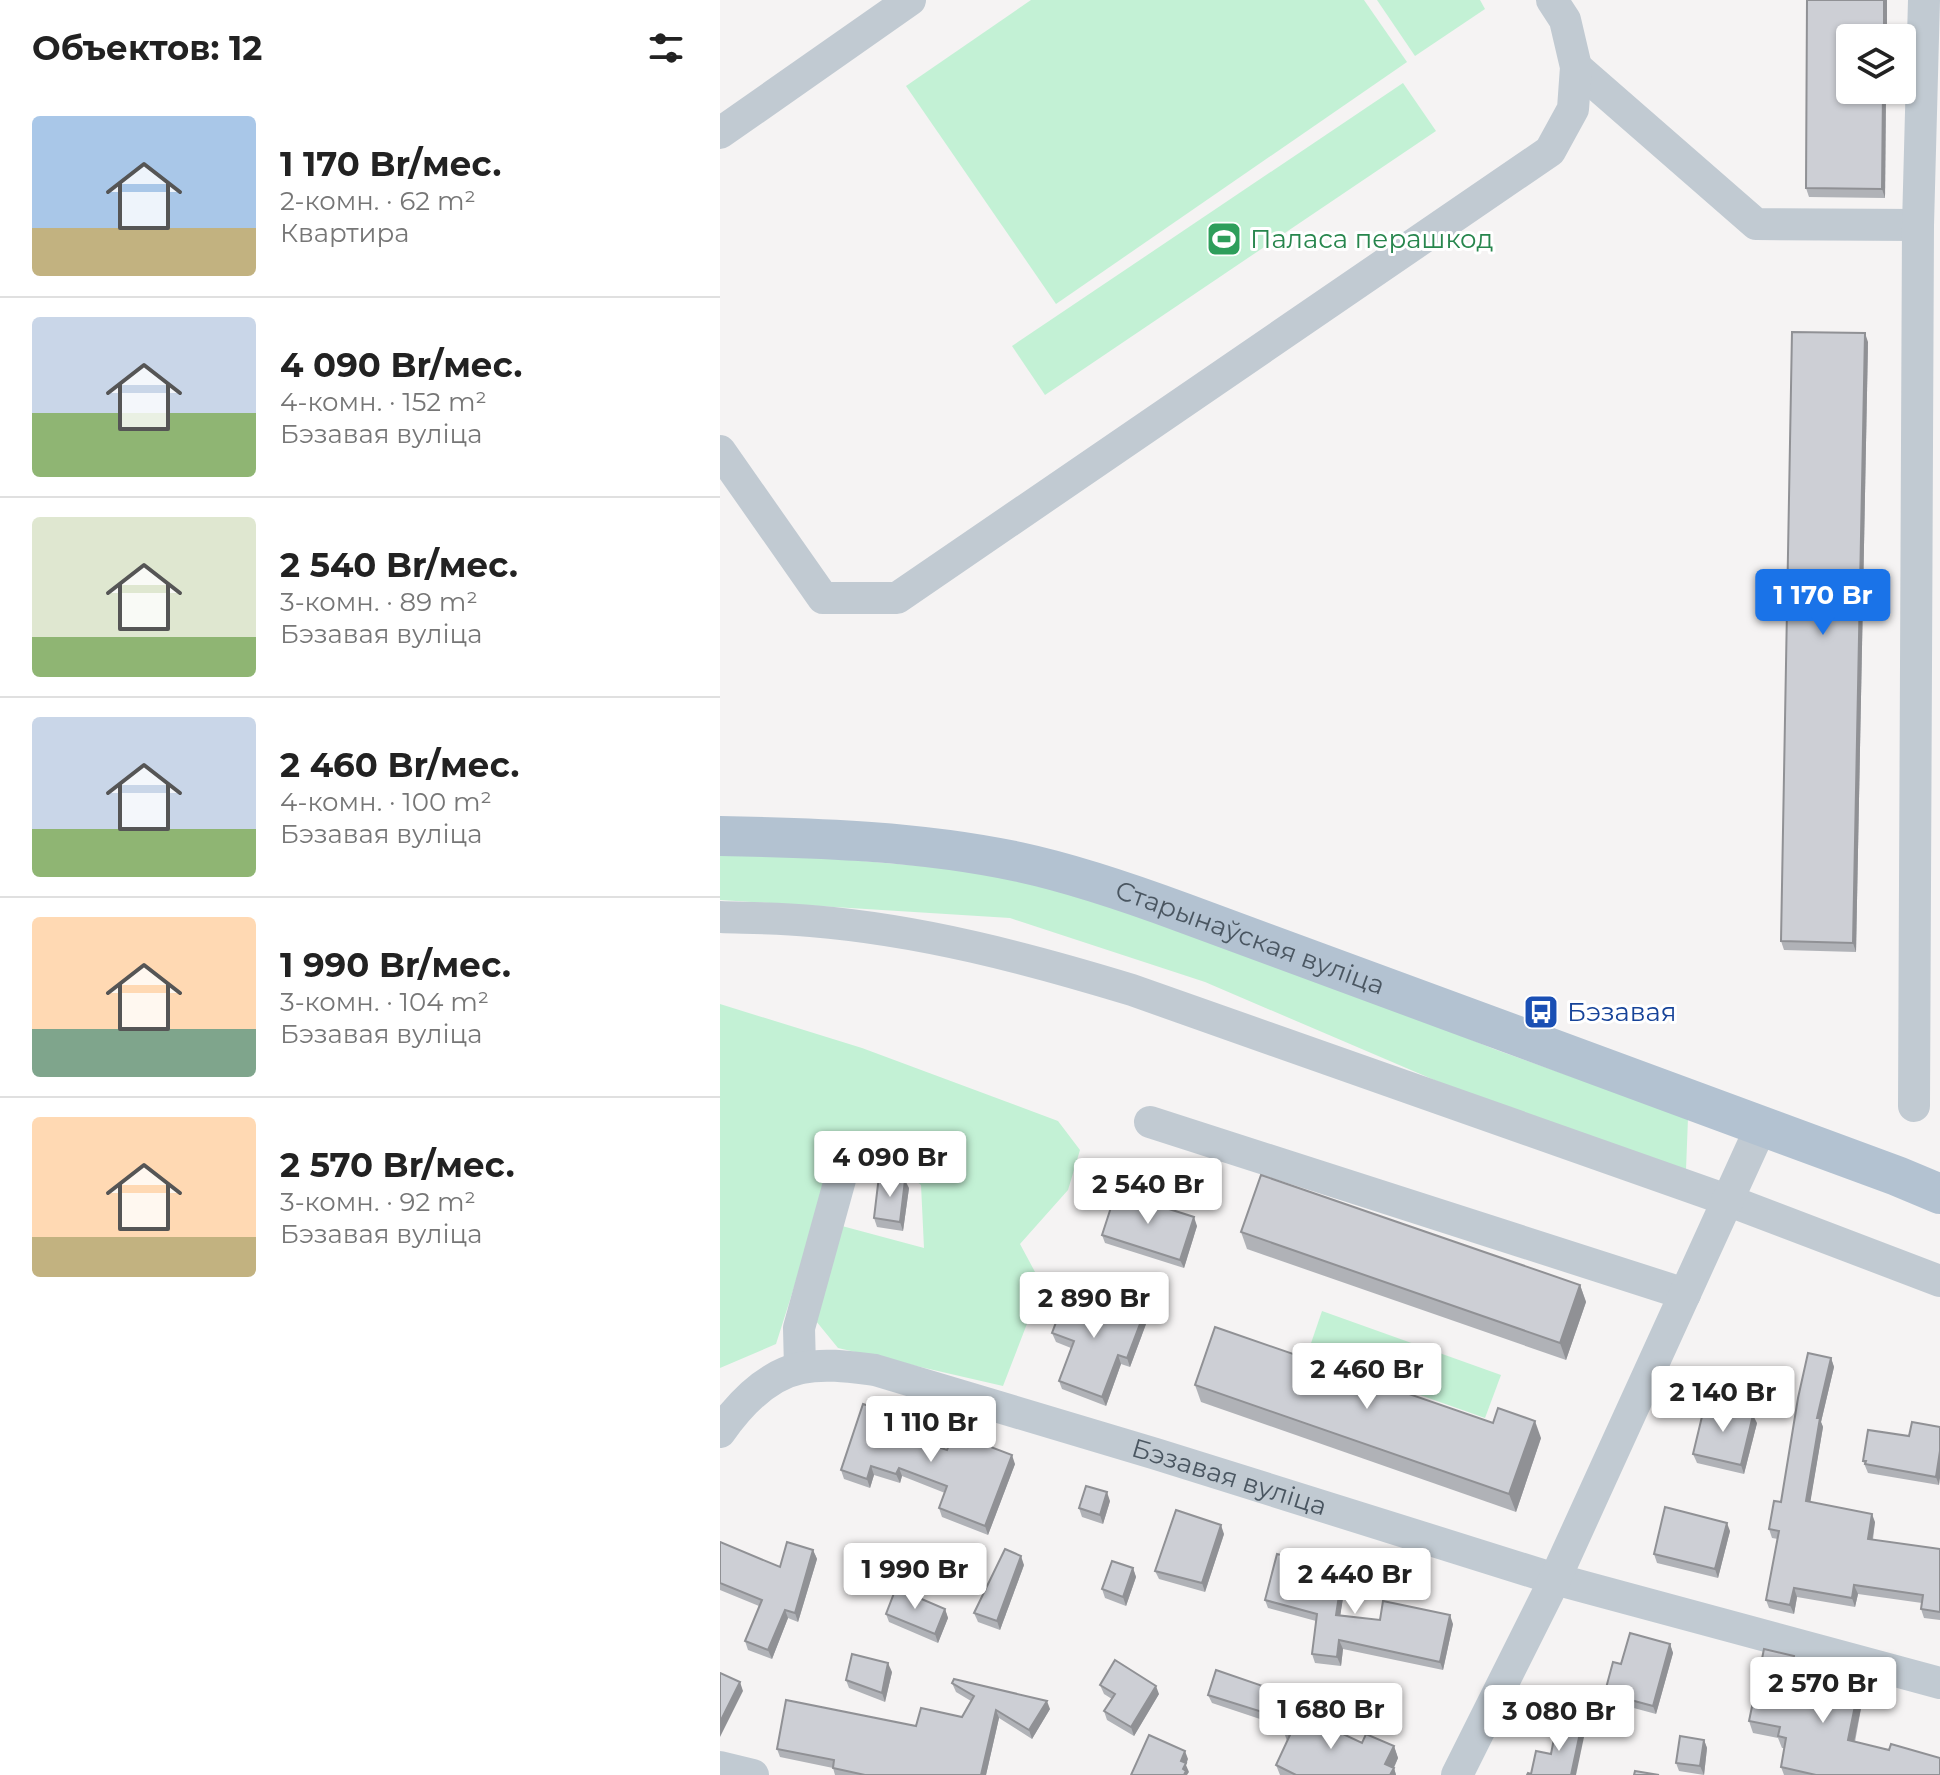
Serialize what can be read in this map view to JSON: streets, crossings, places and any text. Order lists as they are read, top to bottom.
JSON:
{
  "streets": {
    "main road": ["Старынаўская вуліца"],
    "street": ["Бэзавая вуліца"]
  },
  "places": {
    "sports": ["Паласа перашкод"],
    "bus stop": ["Бэзавая"]
  },
  "page": {
    "heading": "Объектов: 12",
    "list": [
      {
        "name": "1 170 Br/мес.",
        "note": "2-комн. · 62 m² · Квартира"
      },
      {
        "name": "4 090 Br/мес.",
        "note": "4-комн. · 152 m² · Бэзавая вуліца"
      },
      {
        "name": "2 540 Br/мес.",
        "note": "3-комн. · 89 m² · Бэзавая вуліца"
      },
      {
        "name": "2 460 Br/мес.",
        "note": "4-комн. · 100 m² · Бэзавая вуліца"
      },
      {
        "name": "1 990 Br/мес.",
        "note": "3-комн. · 104 m² · Бэзавая вуліца"
      },
      {
        "name": "2 570 Br/мес.",
        "note": "3-комн. · 92 m² · Бэзавая вуліца"
      }
    ],
    "price": [
      "1 170 Br",
      "4 090 Br",
      "2 540 Br",
      "2 890 Br",
      "2 460 Br",
      "2 140 Br",
      "1 110 Br",
      "1 990 Br",
      "2 440 Br",
      "2 570 Br",
      "1 680 Br",
      "3 080 Br"
    ]
  }
}
